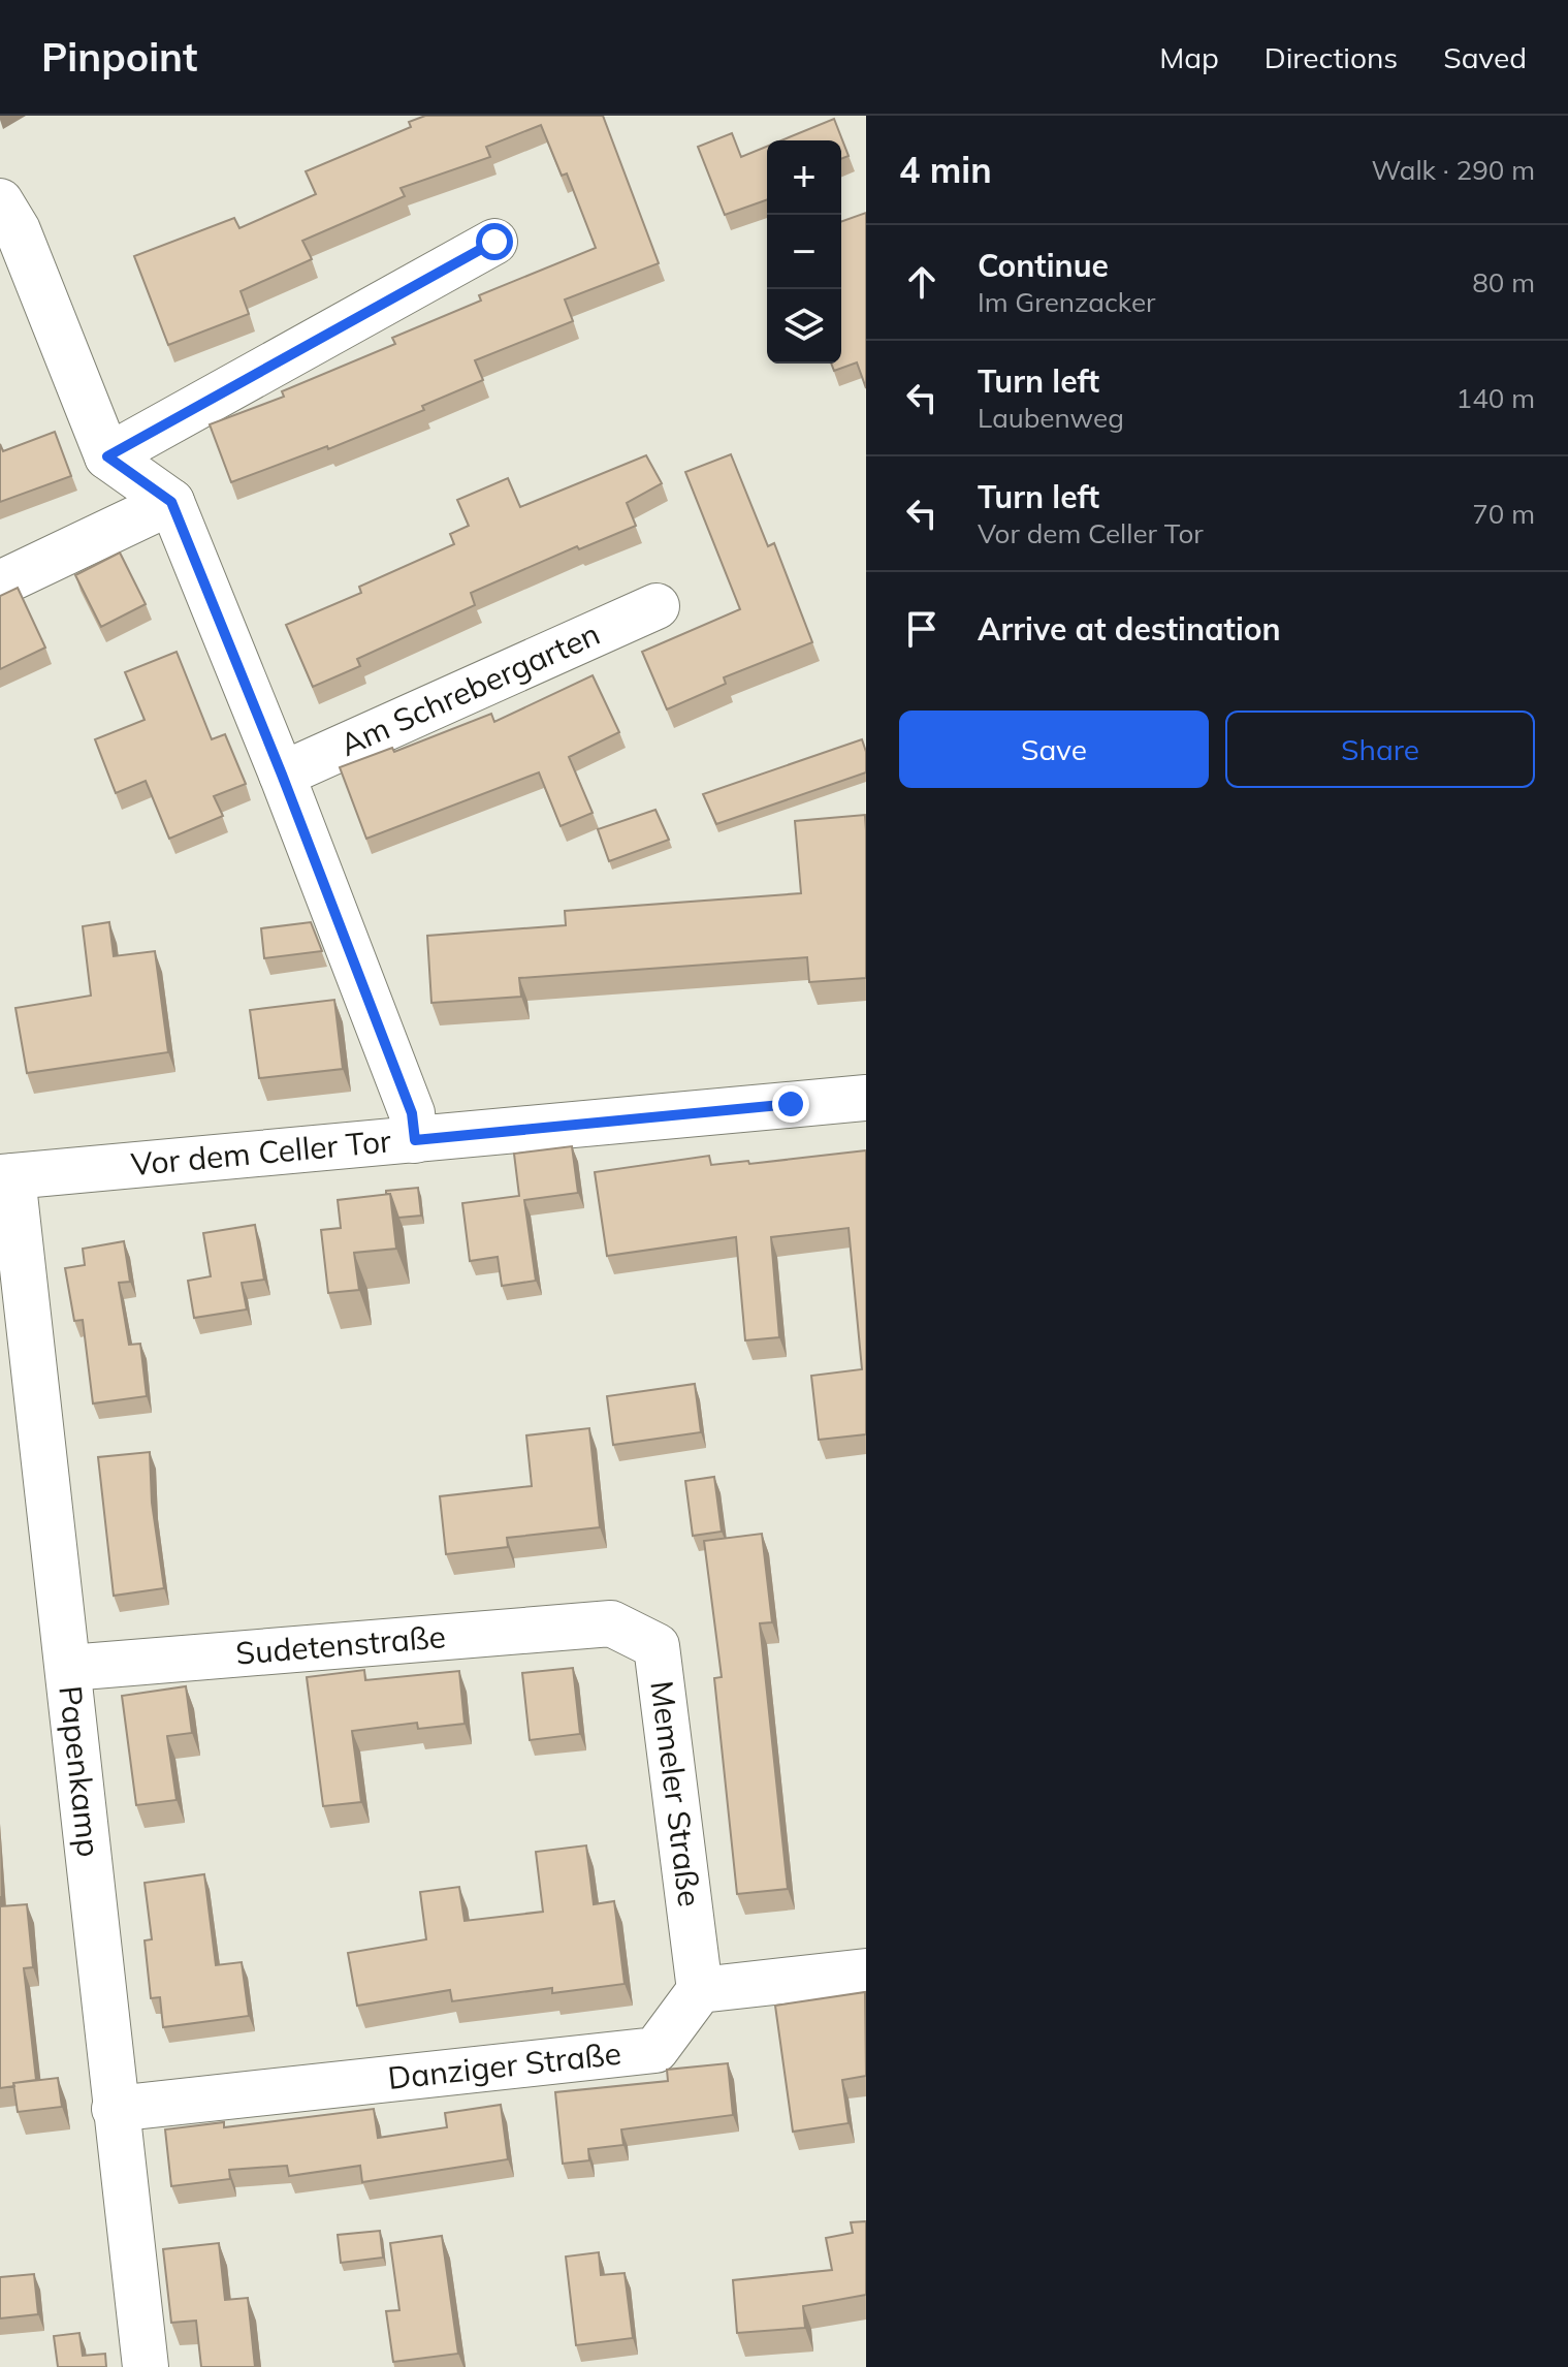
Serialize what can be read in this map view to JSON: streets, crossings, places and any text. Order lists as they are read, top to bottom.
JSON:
{
  "streets": {
    "street": [
      "Am Schrebergarten",
      "Vor dem Celler Tor",
      "Sudetenstraße",
      "Papenkamp",
      "Memeler Straße",
      "Danziger Straße"
    ]
  },
  "crossings": [
    ["Vor dem Celler Tor", "Papenkamp"],
    ["Sudetenstraße", "Papenkamp"],
    ["Sudetenstraße", "Memeler Straße"],
    ["Papenkamp", "Danziger Straße"],
    ["Memeler Straße", "Danziger Straße"]
  ],
  "page": {
    "header": "Pinpoint",
    "nav": ["Map", "Directions", "Saved"],
    "heading": ["4 min", "Walk · 290 m"],
    "map_buttons": ["+", "−"],
    "list": [
      ["Continue", "Im Grenzacker", "80 m"],
      ["Turn left", "Laubenweg", "140 m"],
      ["Turn left", "Vor dem Celler Tor", "70 m"],
      "Arrive at destination"
    ],
    "buttons": ["Save", "Share"]
  }
}
